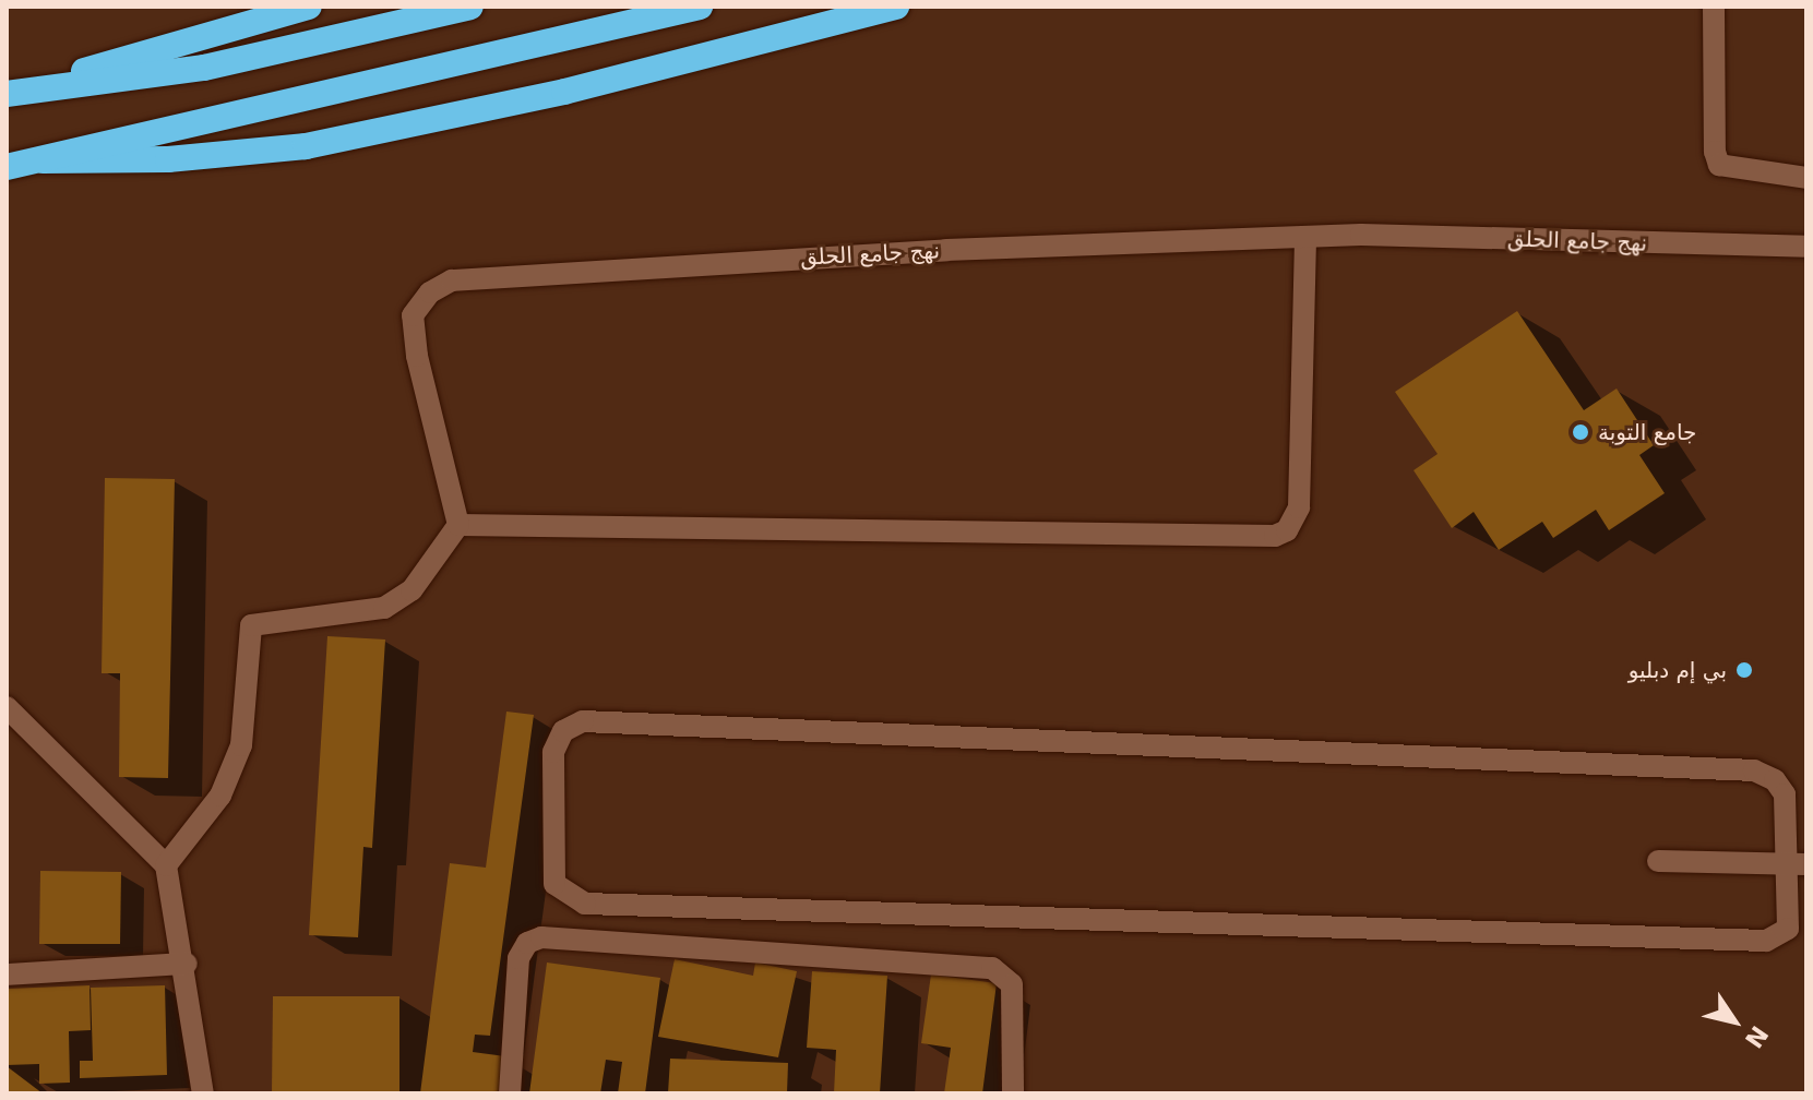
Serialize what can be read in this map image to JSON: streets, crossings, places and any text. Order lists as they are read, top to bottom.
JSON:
{
  "streets": {
    "street": ["نهج جامع الحلق"]
  },
  "places": ["جامع التوبة", "بي إم دبليو"],
  "north": "bottom right"
}
